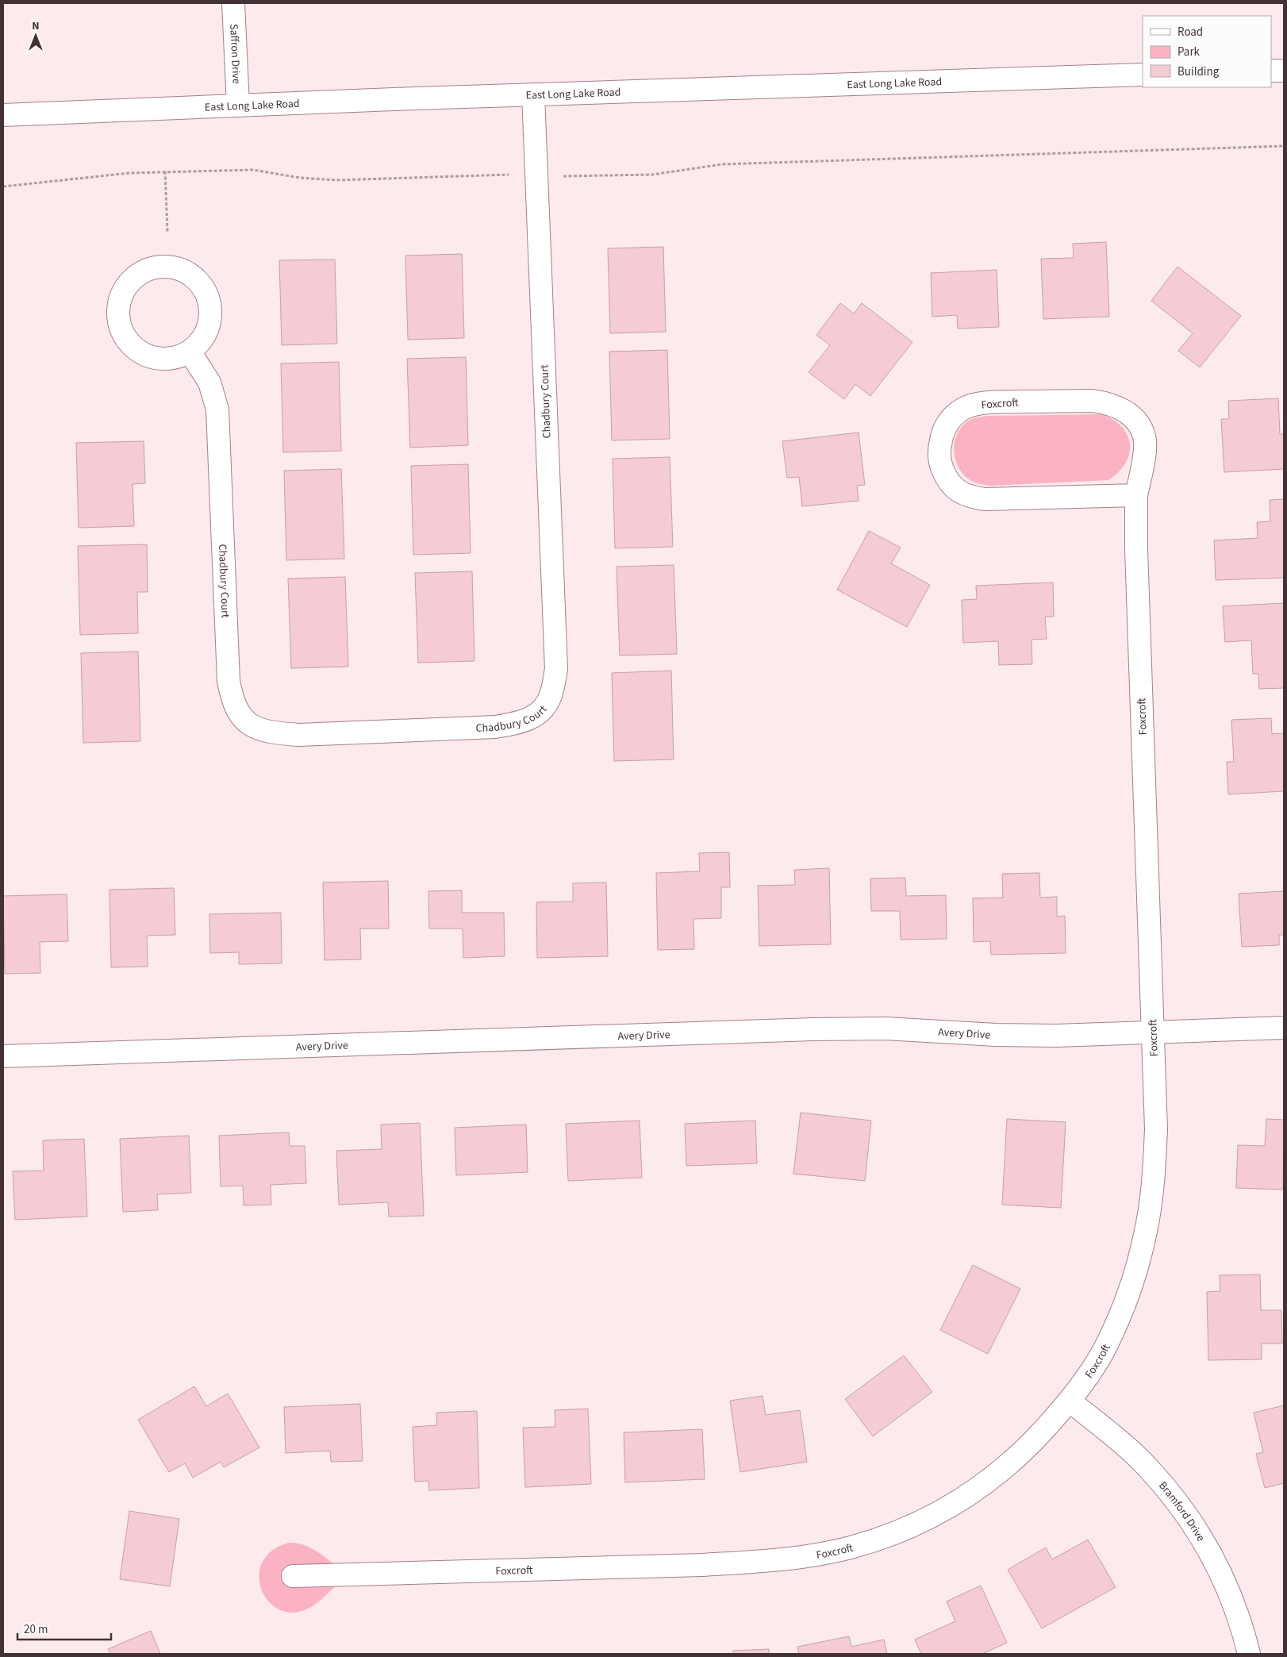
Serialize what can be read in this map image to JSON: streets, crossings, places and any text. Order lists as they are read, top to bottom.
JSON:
{
  "streets": {
    "street": [
      "Saffron Drive",
      "East Long Lake Road",
      "Chadbury Court",
      "Foxcroft",
      "Avery Drive",
      "Bramford Drive"
    ]
  },
  "crossings": [
    ["Saffron Drive", "East Long Lake Road"],
    ["East Long Lake Road", "Chadbury Court"],
    ["Foxcroft", "Avery Drive"],
    ["Foxcroft", "Bramford Drive"]
  ],
  "legend": ["Road", "Park", "Building"],
  "scale_bar": "20 m",
  "north": "top"
}
